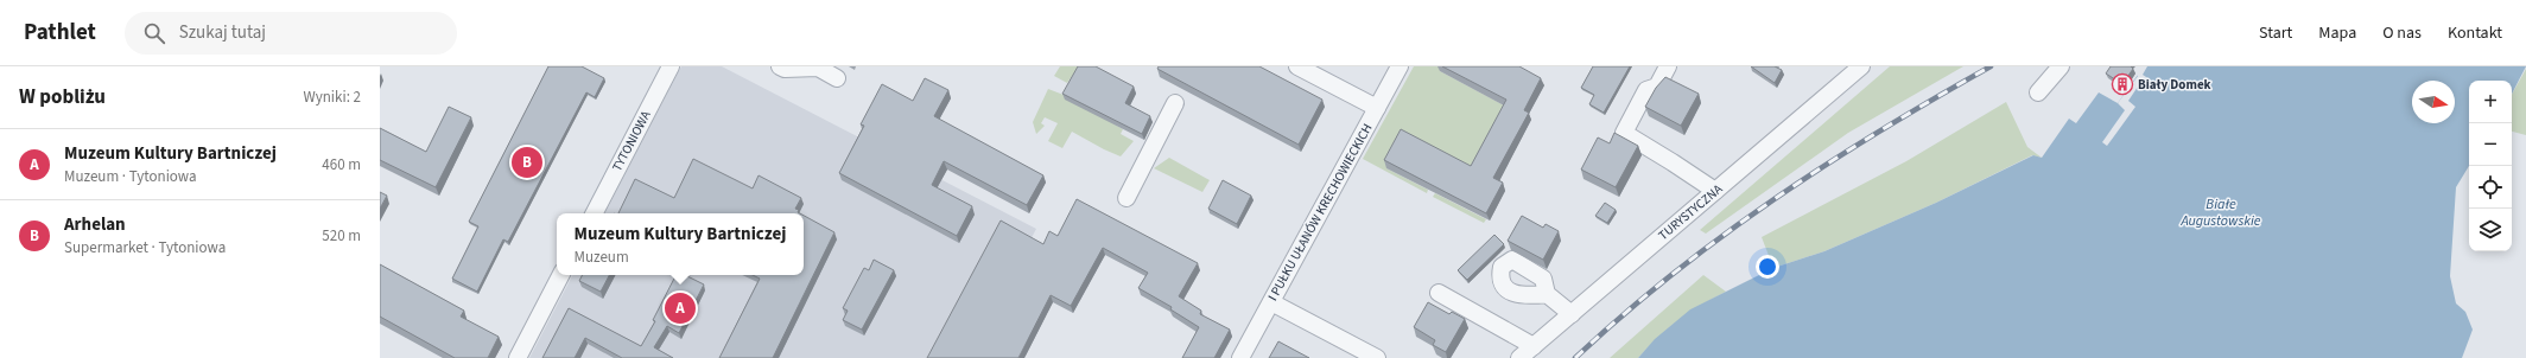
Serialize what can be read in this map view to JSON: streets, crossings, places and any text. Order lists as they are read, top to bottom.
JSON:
{
  "streets": {
    "street": ["TYTONIOWA", "I PUŁKU UŁANÓW KRECHOWIECKICH", "TURYSTYCZNA"]
  },
  "water": ["Białe Augustowskie"],
  "places": {
    "building": ["Biały Domek"]
  },
  "north": "right",
  "page": {
    "header": "Pathlet",
    "search": "Szukaj tutaj",
    "nav": [
      "Start",
      "Mapa",
      "O nas",
      "Kontakt"
    ],
    "heading": ["W pobliżu", "Wyniki: 2"],
    "map_buttons": ["+", "−"],
    "list": [
      {
        "mark": "A",
        "name": "Muzeum Kultury Bartniczej",
        "note": "Muzeum · Tytoniowa",
        "value": "460 m"
      },
      {
        "mark": "B",
        "name": "Arhelan",
        "note": "Supermarket · Tytoniowa",
        "value": "520 m"
      }
    ],
    "pins": ["B", "A"],
    "popup": ["Muzeum Kultury Bartniczej", "Muzeum"]
  }
}
